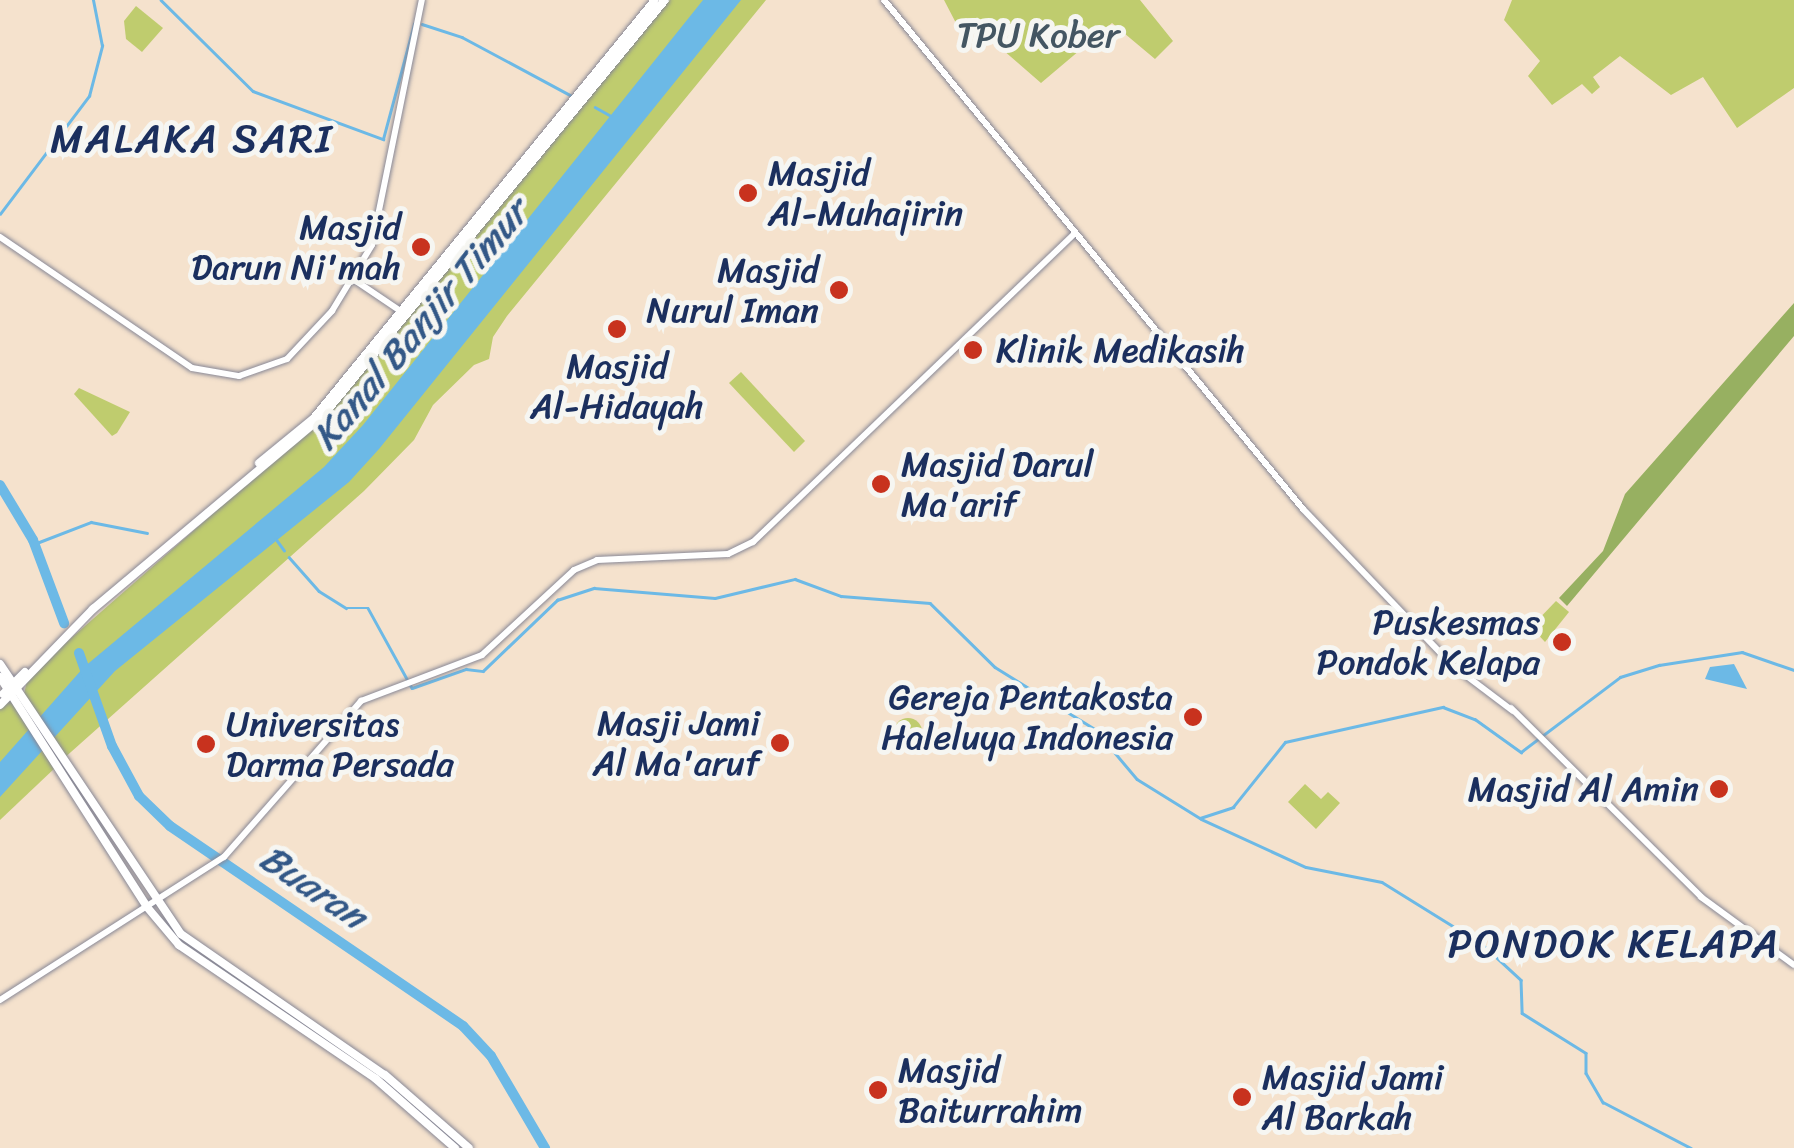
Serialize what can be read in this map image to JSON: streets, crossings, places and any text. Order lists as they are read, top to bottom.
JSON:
{
  "districts": ["MALAKA SARI", "PONDOK KELAPA"],
  "water": ["Kanal Banjir Timur", "Buaran"],
  "parks": ["TPU Kober"],
  "places": [
    "Masjid Al-Muhajirin",
    "Masjid Darun Ni'mah",
    "Masjid Nurul Iman",
    "Masjid Al-Hidayah",
    "Klinik Medikasih",
    "Masjid Darul Ma'arif",
    "Puskesmas Pondok Kelapa",
    "Gereja Pentakosta Haleluya Indonesia",
    "Masji Jami Al Ma'aruf",
    "Universitas Darma Persada",
    "Masjid Al Amin",
    "Masjid Baiturrahim",
    "Masjid Jami Al Barkah"
  ]
}
